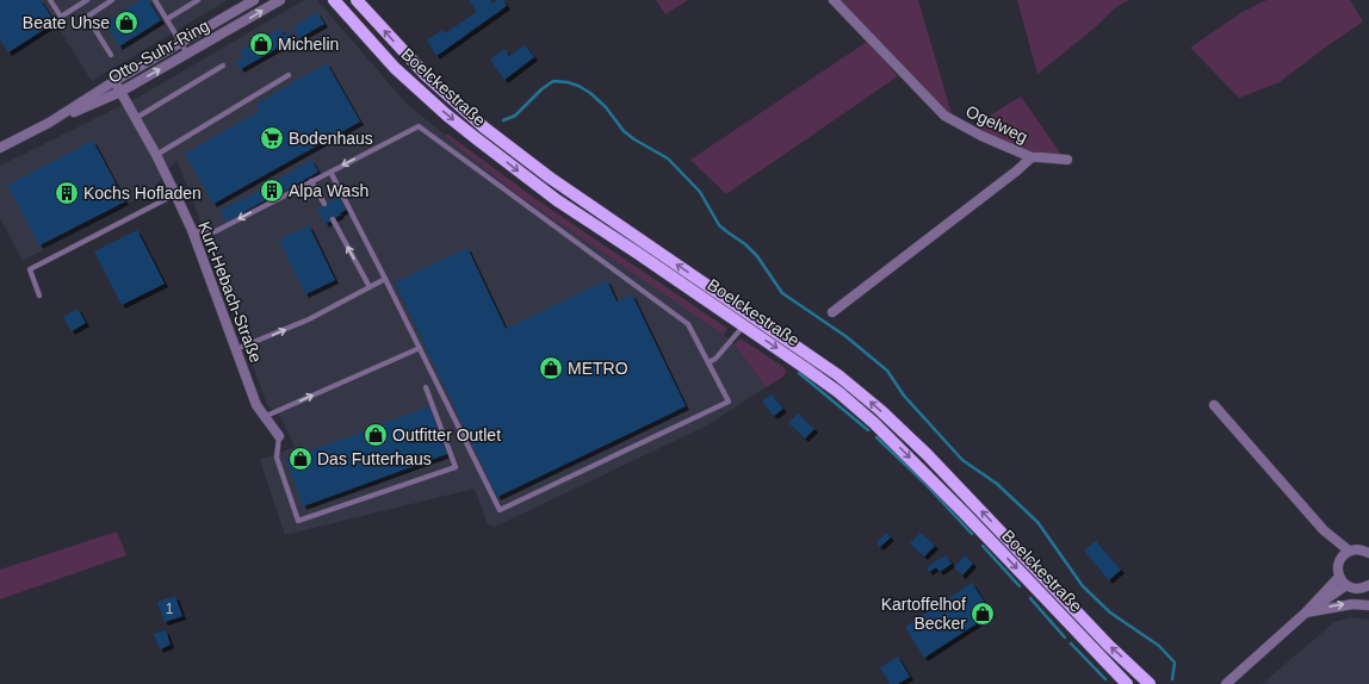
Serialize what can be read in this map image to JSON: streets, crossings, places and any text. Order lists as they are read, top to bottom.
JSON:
{
  "streets": {
    "main road": ["Boelckestraße"],
    "street": ["Otto-Suhr-Ring", "Ogelweg", "Kurt-Hebach-Straße"]
  },
  "crossings": [
    ["Otto-Suhr-Ring", "Kurt-Hebach-Straße"]
  ],
  "places": {
    "shop": [
      "Beate Uhse",
      "Michelin",
      "METRO",
      "Outfitter Outlet",
      "Das Futterhaus",
      "Kartoffelhof Becker"
    ],
    "supermarket": ["Bodenhaus"],
    "building": ["Alpa Wash", "Kochs Hofladen"]
  },
  "house_numbers": ["1"]
}
